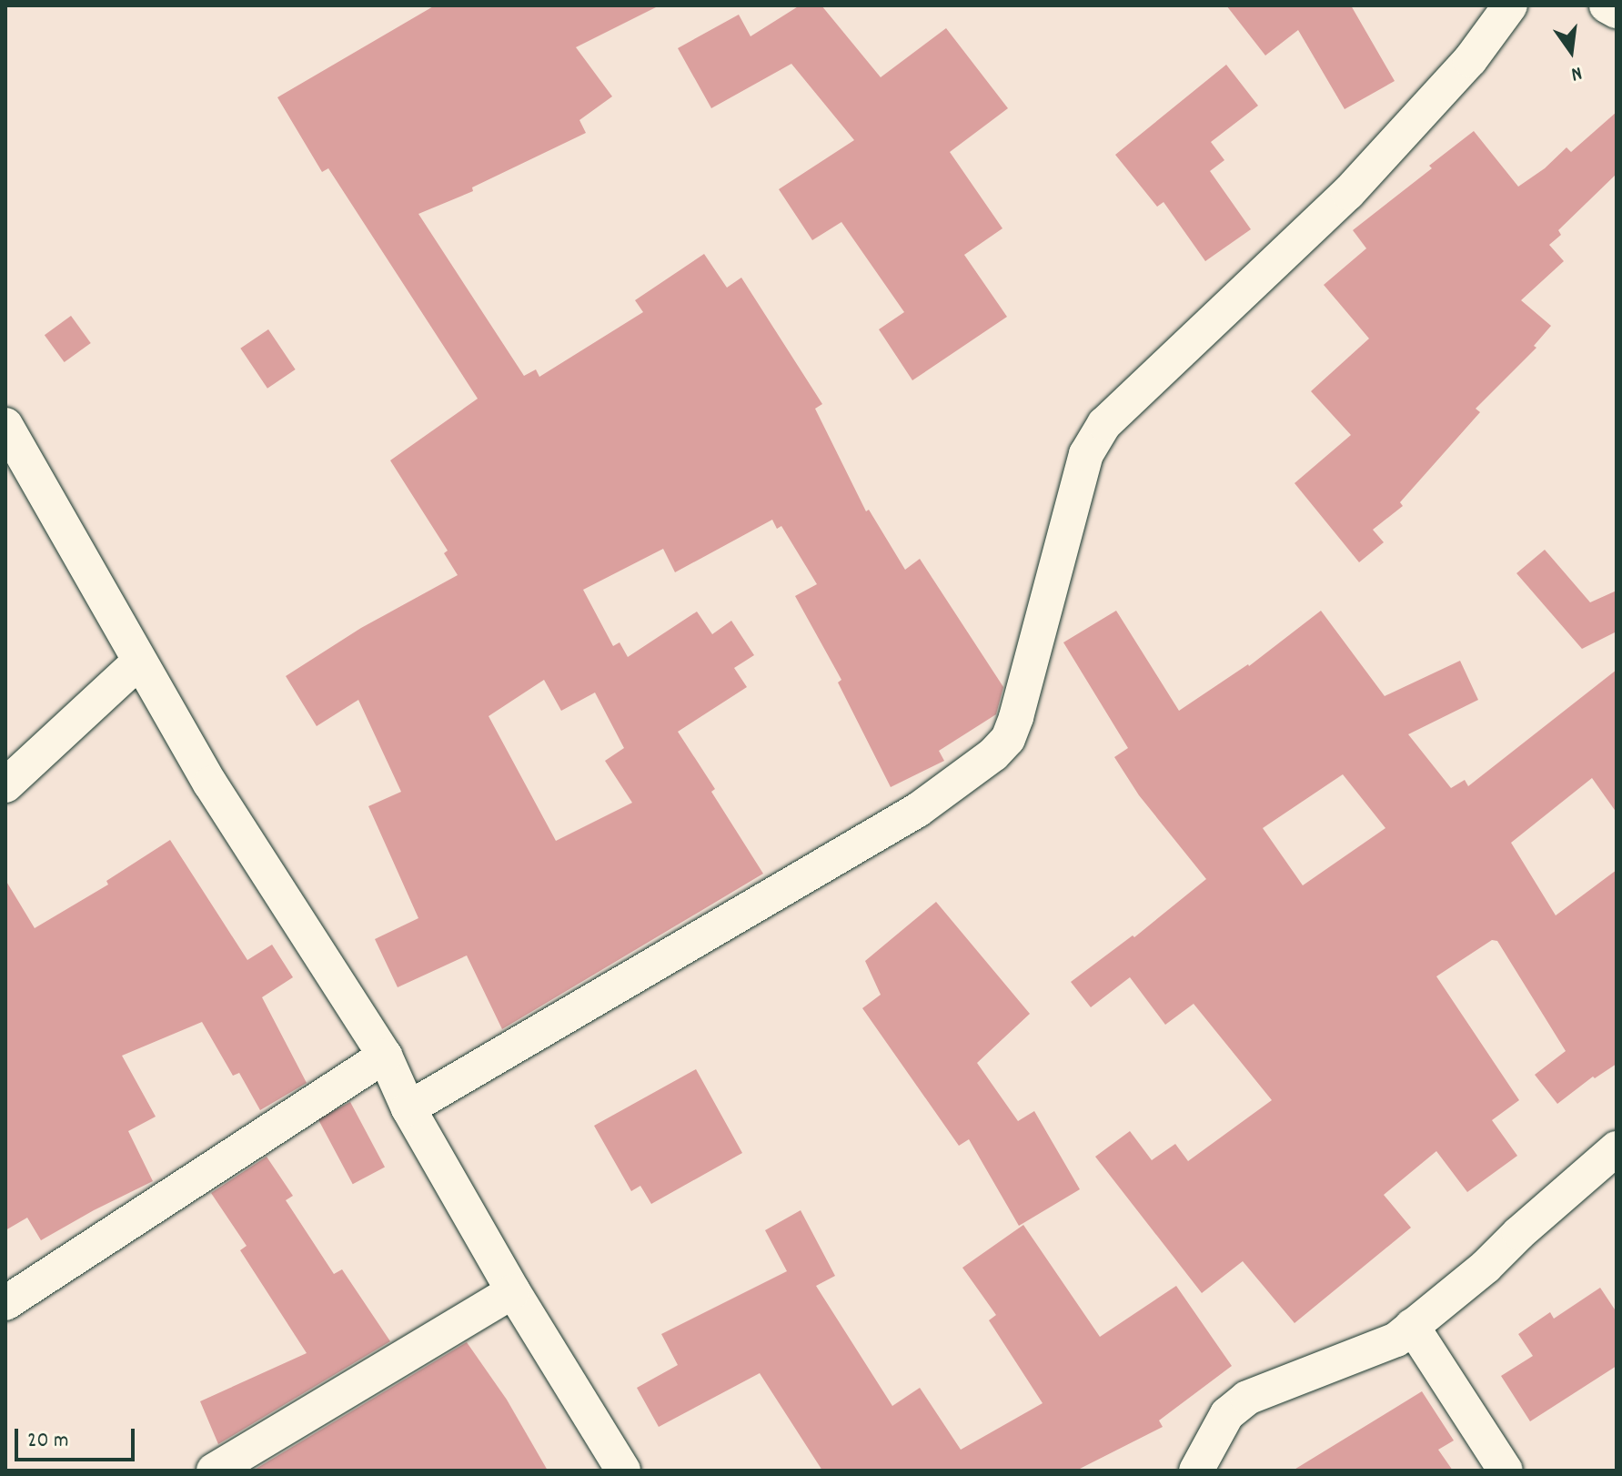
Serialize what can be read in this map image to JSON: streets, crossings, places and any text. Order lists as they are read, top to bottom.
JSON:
{
  "scale_bar": "20 m",
  "north": "bottom"
}
